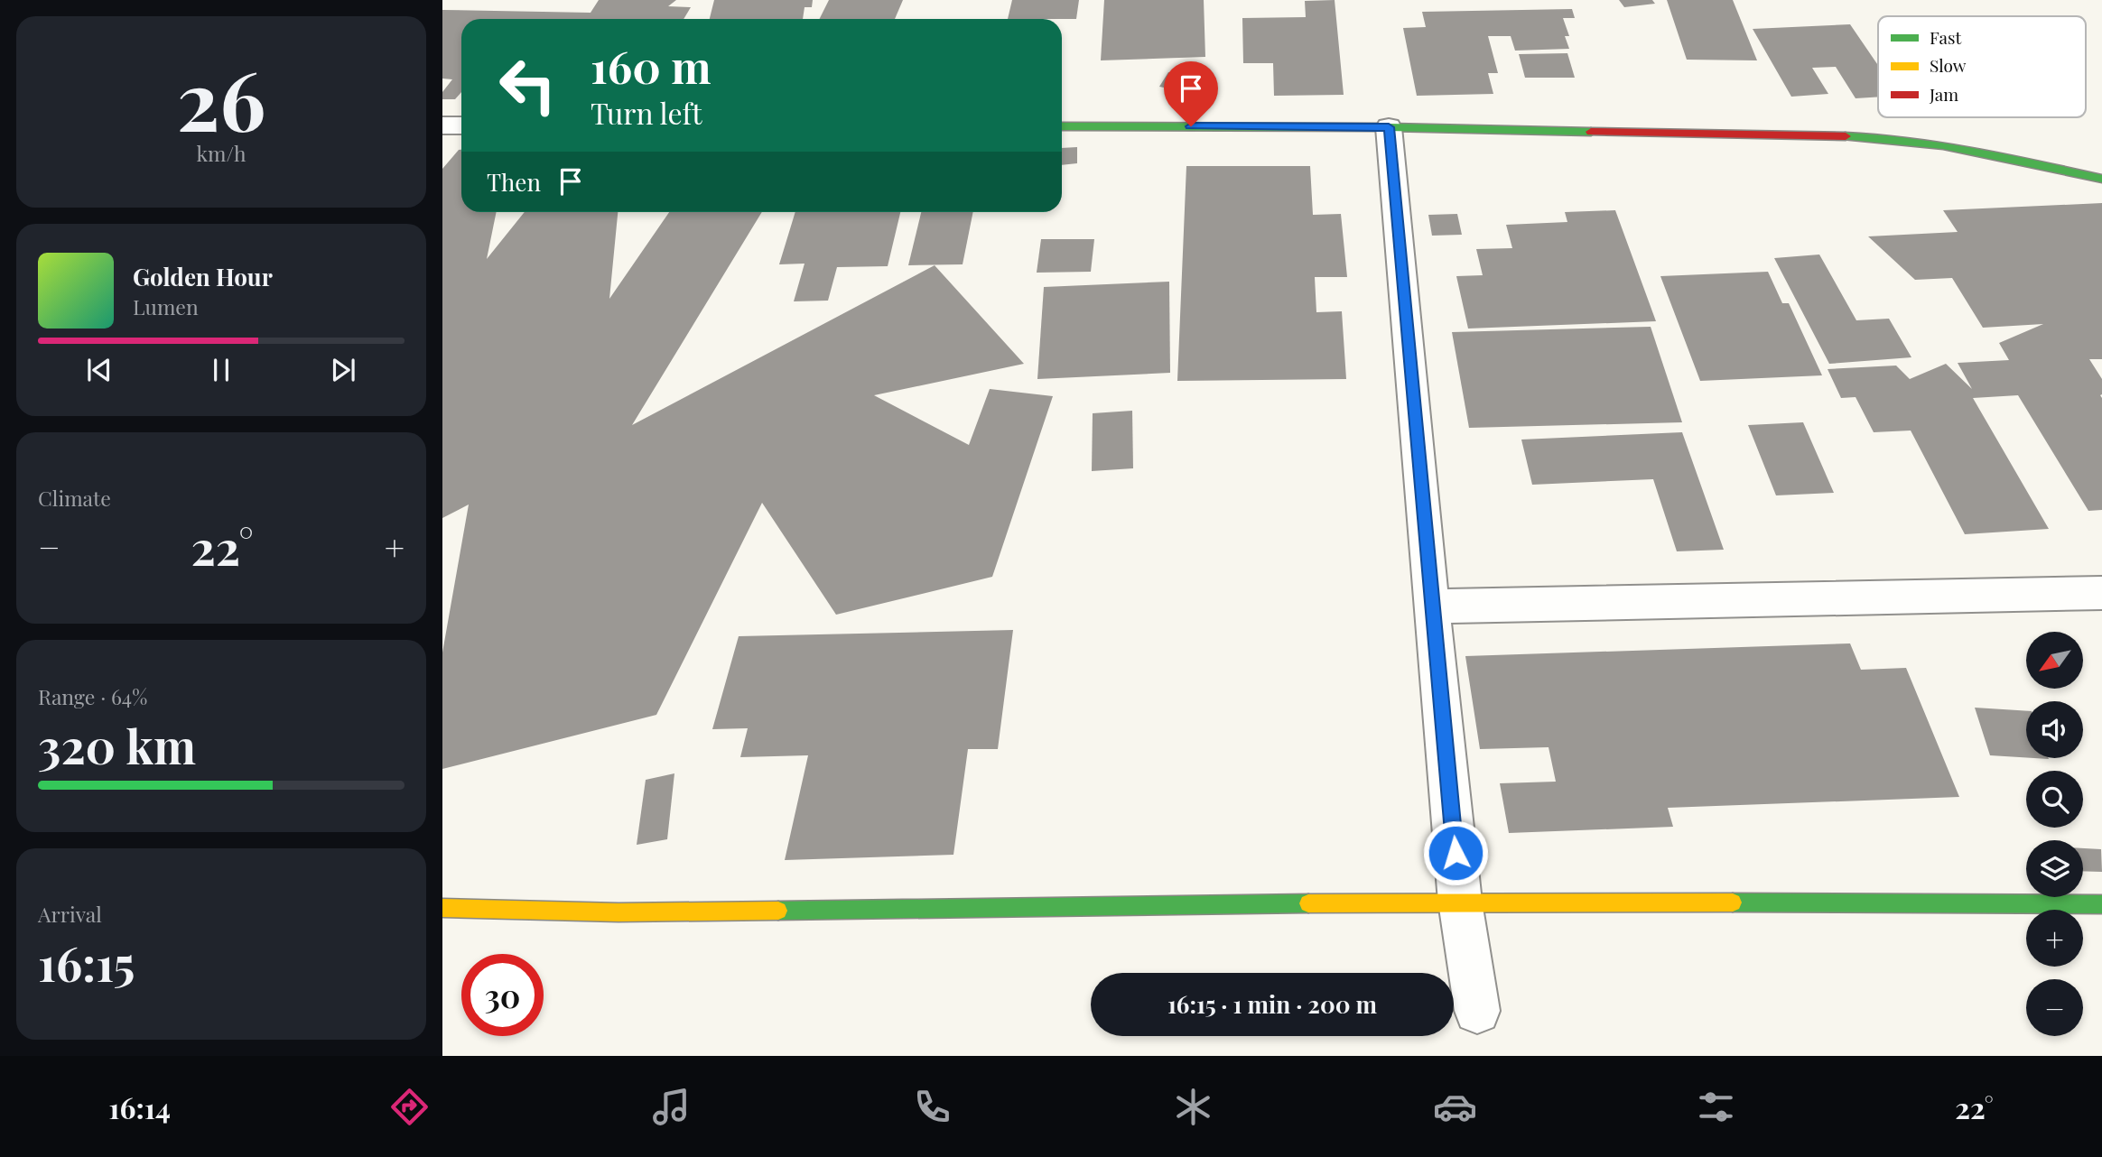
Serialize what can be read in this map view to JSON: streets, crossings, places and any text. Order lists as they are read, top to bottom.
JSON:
{
  "legend": ["Fast", "Slow", "Jam"],
  "north": "bottom left",
  "page": {
    "tile": [
      ["26", "km/h"],
      "Climate",
      ["Range · 64%", "320 km"],
      ["Arrival", "16:15"]
    ],
    "turn": ["160 m", "Turn left"],
    "then": "Then",
    "song": ["Golden Hour", "Lumen"],
    "heat": ["−", "22°", "+"],
    "map_buttons": ["+", "−"],
    "limit": "30",
    "trip": "16:15 · 1 min · 200 m",
    "tabs": ["16:14", "22°"]
  }
}
